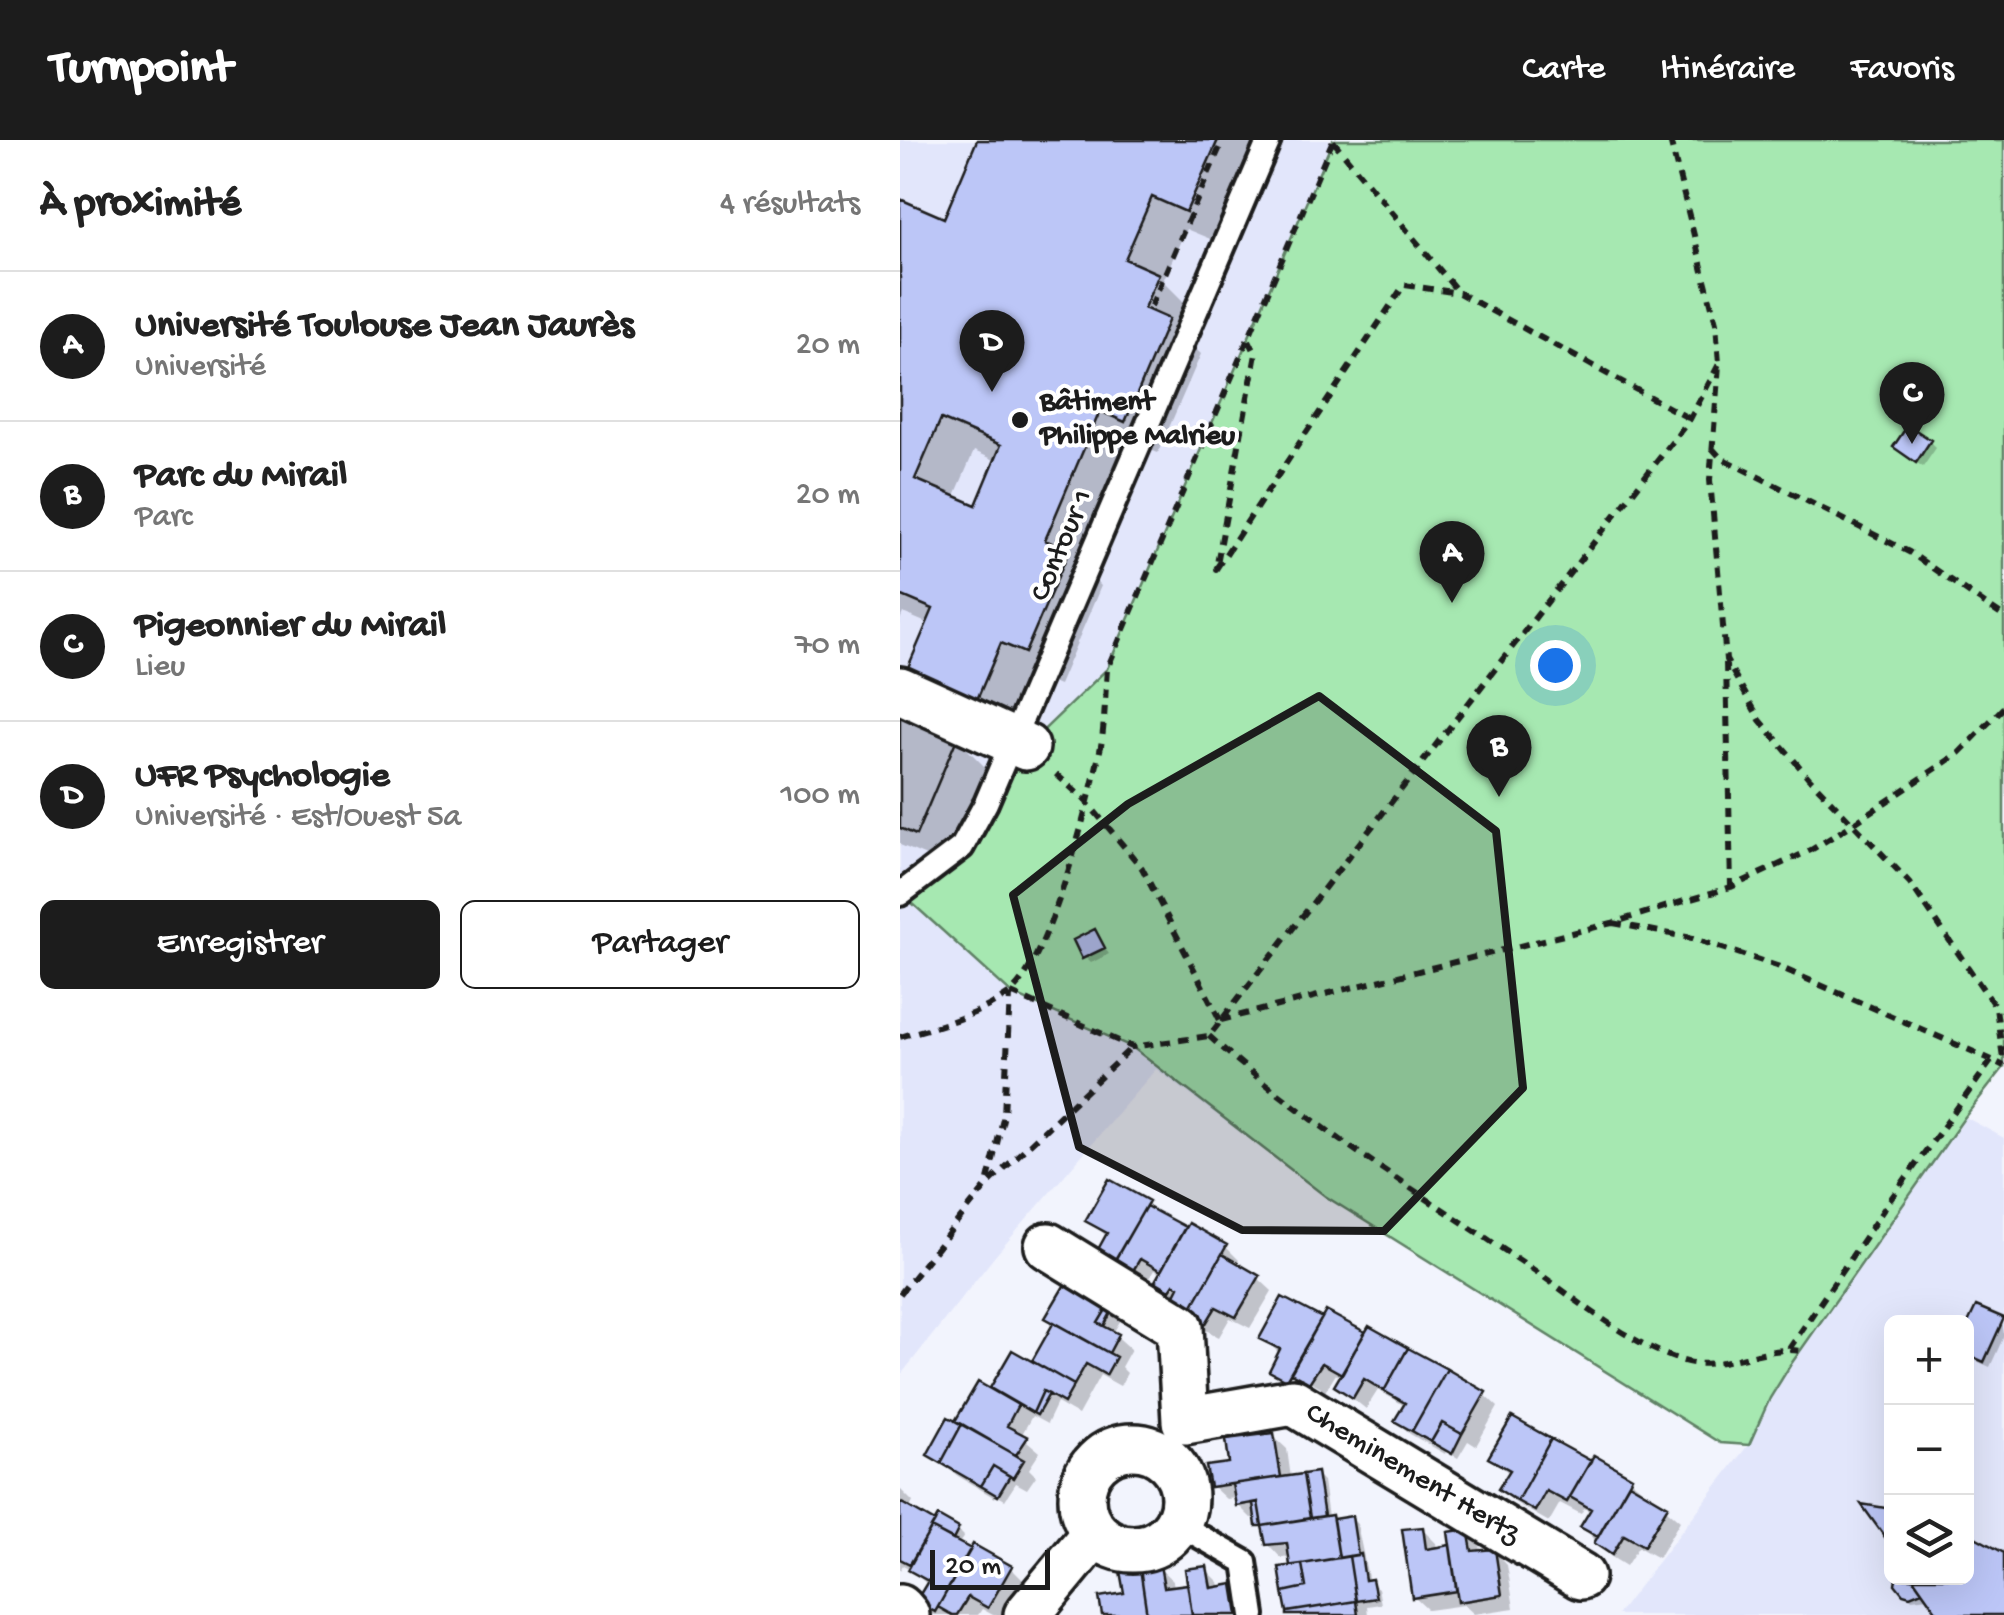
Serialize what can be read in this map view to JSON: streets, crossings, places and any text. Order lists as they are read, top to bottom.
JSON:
{
  "streets": {
    "street": ["Cheminement Hertz"],
    "lane": ["Contour 1"]
  },
  "places": ["Bâtiment Philippe Malrieu"],
  "scale_bar": "20 m",
  "page": {
    "header": "Turnpoint",
    "nav": ["Carte", "Itinéraire", "Favoris"],
    "heading": ["À proximité", "4 résultats"],
    "list": [
      {
        "mark": "A",
        "name": "Université Toulouse Jean Jaurès",
        "note": "Université",
        "value": "20 m"
      },
      {
        "mark": "B",
        "name": "Parc du Mirail",
        "note": "Parc",
        "value": "20 m"
      },
      {
        "mark": "C",
        "name": "Pigeonnier du Mirail",
        "note": "Lieu",
        "value": "70 m"
      },
      {
        "mark": "D",
        "name": "UFR Psychologie",
        "note": "Université · Est/Ouest 5a",
        "value": "100 m"
      }
    ],
    "pins": [
      "D",
      "C",
      "A",
      "B"
    ],
    "buttons": ["Enregistrer", "Partager"],
    "map_buttons": ["+", "−"],
    "scale": "20 m"
  }
}
